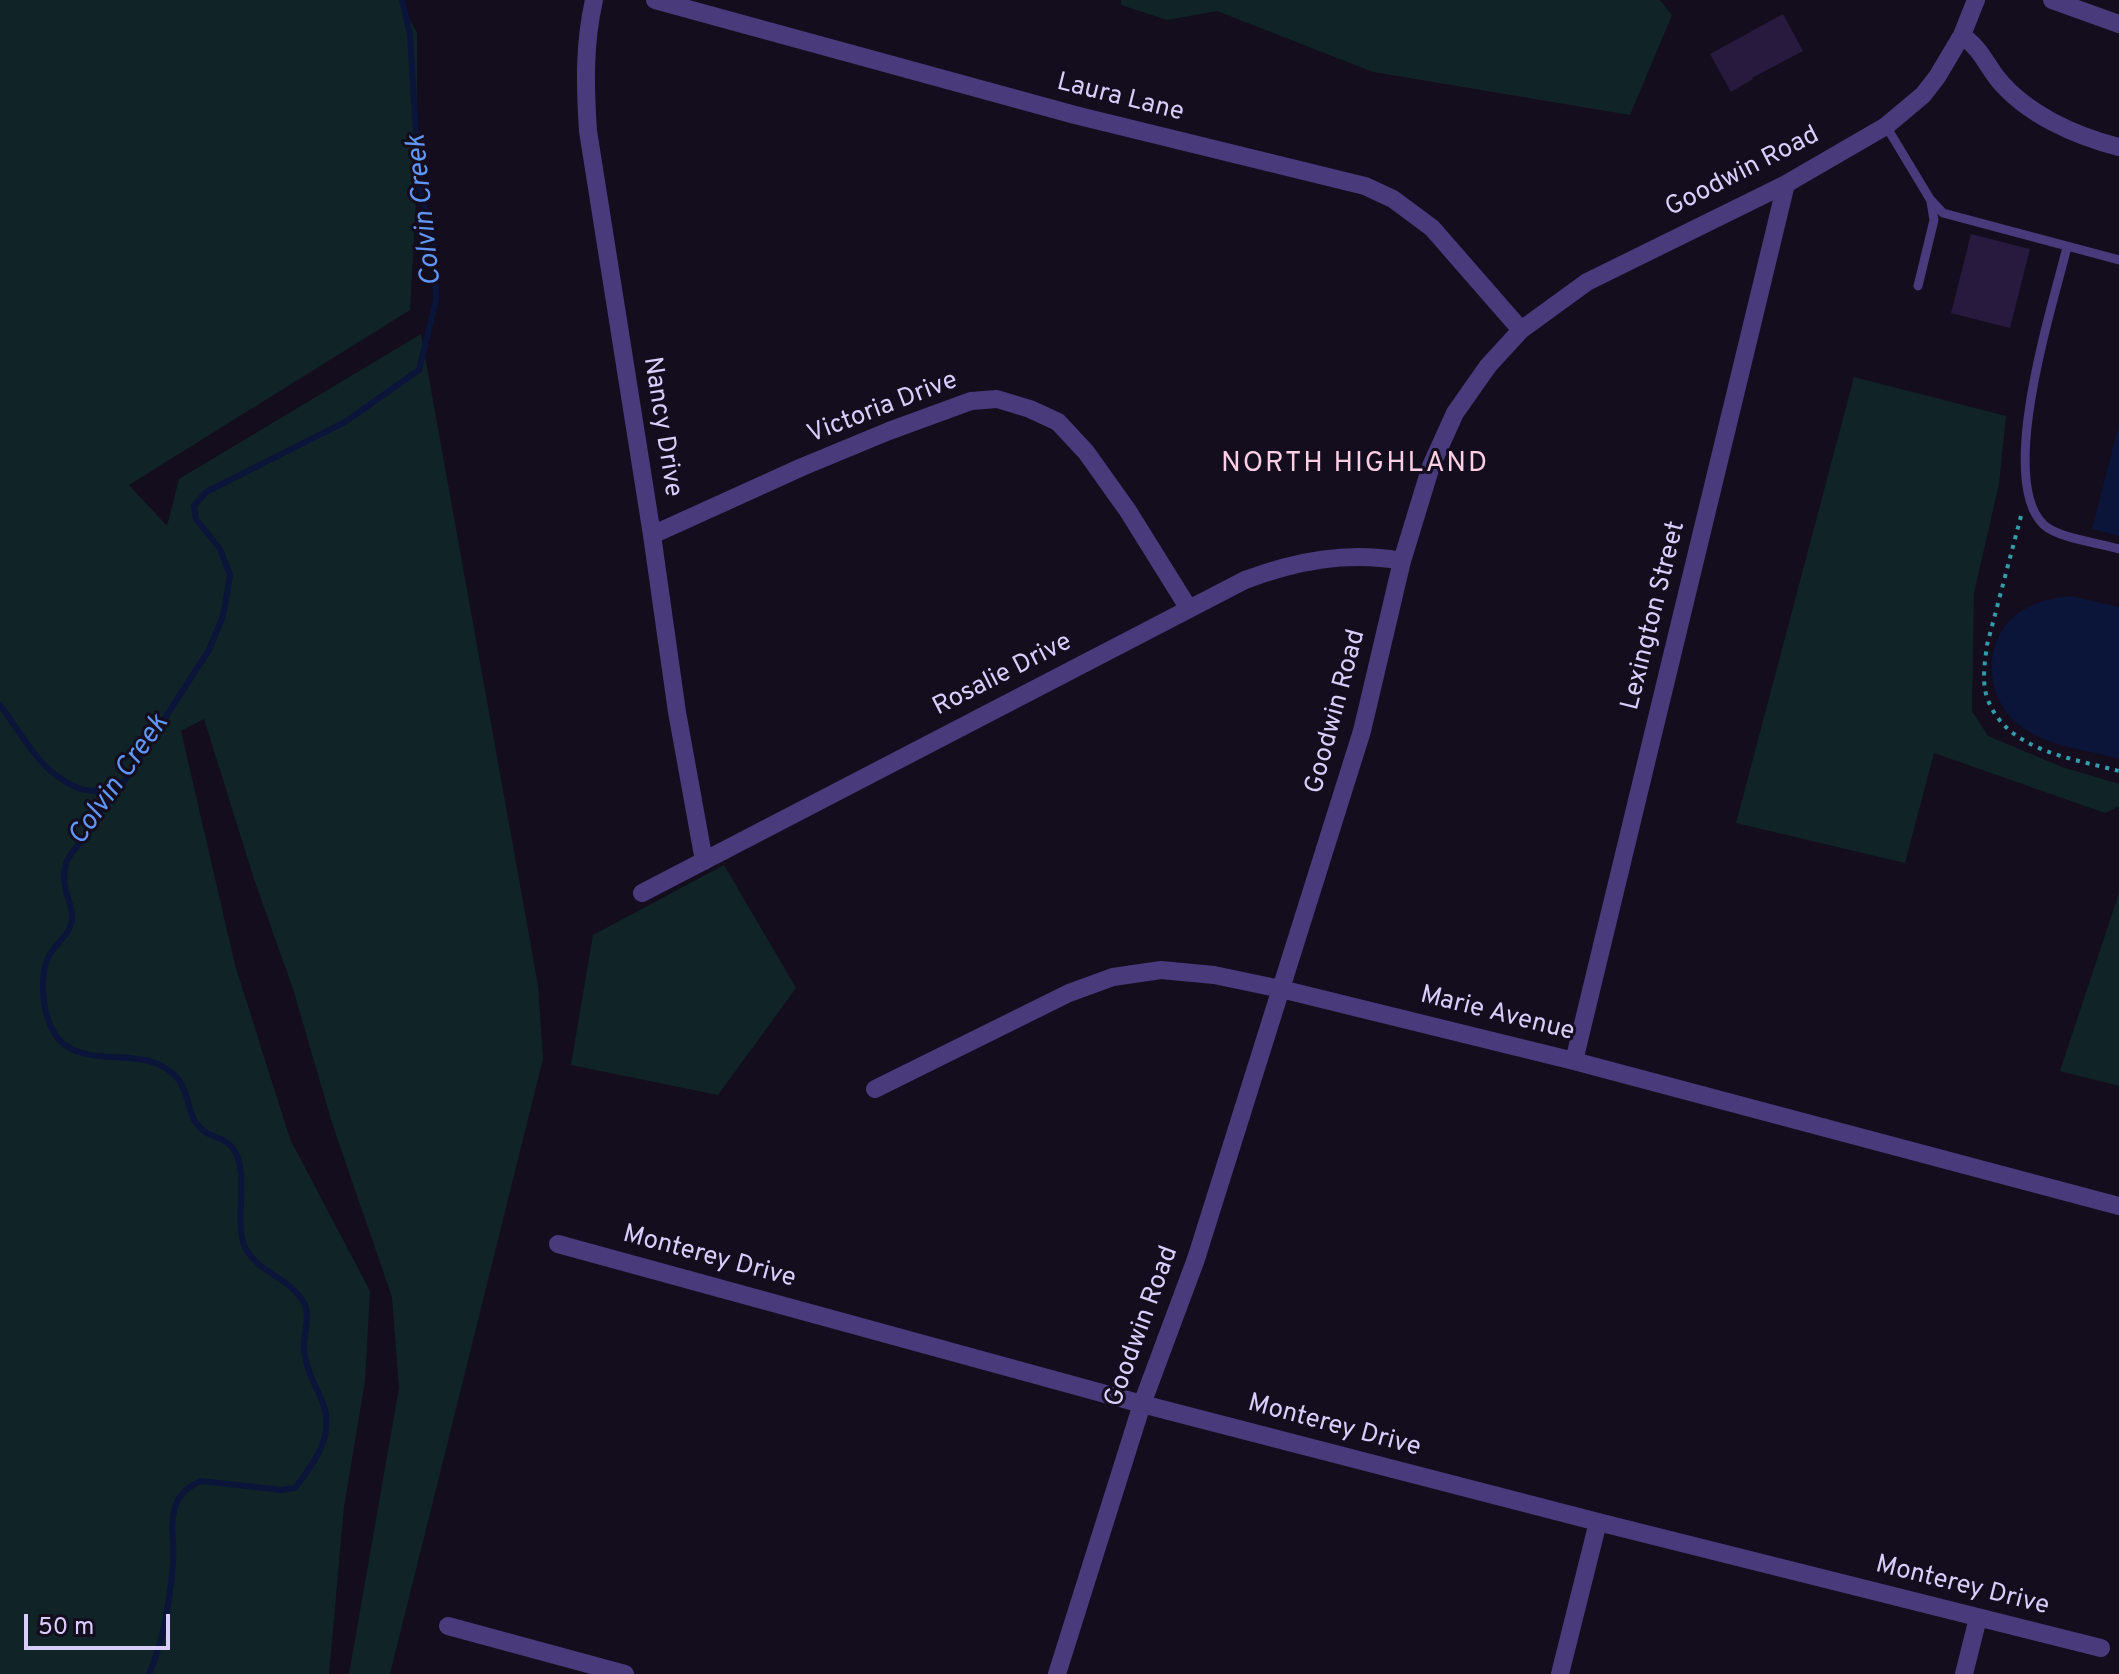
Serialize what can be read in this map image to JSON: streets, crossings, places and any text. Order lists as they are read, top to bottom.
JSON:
{
  "streets": {
    "street": [
      "Laura Lane",
      "Goodwin Road",
      "Victoria Drive",
      "Nancy Drive",
      "Lexington Street",
      "Rosalie Drive",
      "Marie Avenue",
      "Monterey Drive"
    ]
  },
  "crossings": [
    ["Laura Lane", "Goodwin Road"],
    ["Goodwin Road", "Lexington Street"],
    ["Goodwin Road", "Rosalie Drive"],
    ["Goodwin Road", "Marie Avenue"],
    ["Goodwin Road", "Monterey Drive"],
    ["Victoria Drive", "Nancy Drive"],
    ["Victoria Drive", "Rosalie Drive"],
    ["Nancy Drive", "Rosalie Drive"],
    ["Lexington Street", "Marie Avenue"]
  ],
  "districts": ["NORTH HIGHLAND"],
  "water": ["Colvin Creek"],
  "scale_bar": "50 m"
}
